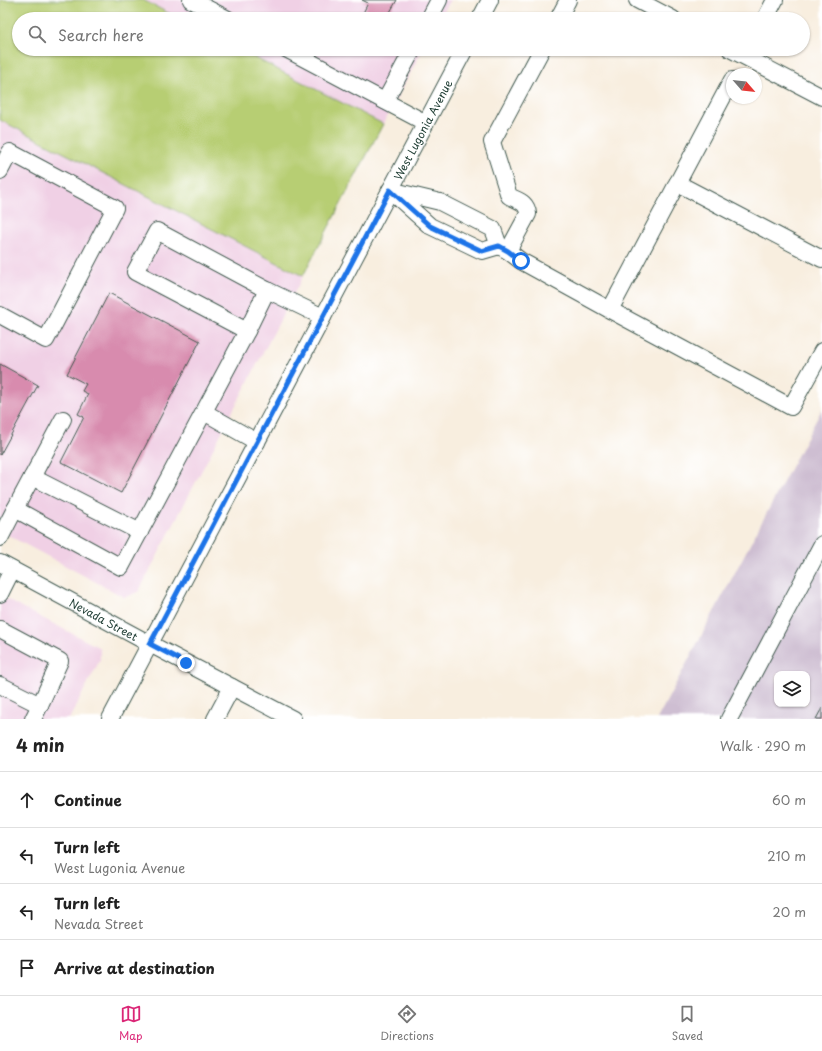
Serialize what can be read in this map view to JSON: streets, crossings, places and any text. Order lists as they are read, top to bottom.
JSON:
{
  "streets": {
    "street": ["West Lugonia Avenue", "Nevada Street"]
  },
  "crossings": [
    ["West Lugonia Avenue", "Nevada Street"]
  ],
  "north": "bottom right",
  "page": {
    "search": "Search here",
    "heading": ["4 min", "Walk · 290 m"],
    "list": [
      ["Continue", "60 m"],
      ["Turn left", "West Lugonia Avenue", "210 m"],
      ["Turn left", "Nevada Street", "20 m"],
      "Arrive at destination"
    ],
    "nav": ["Map", "Directions", "Saved"]
  }
}
